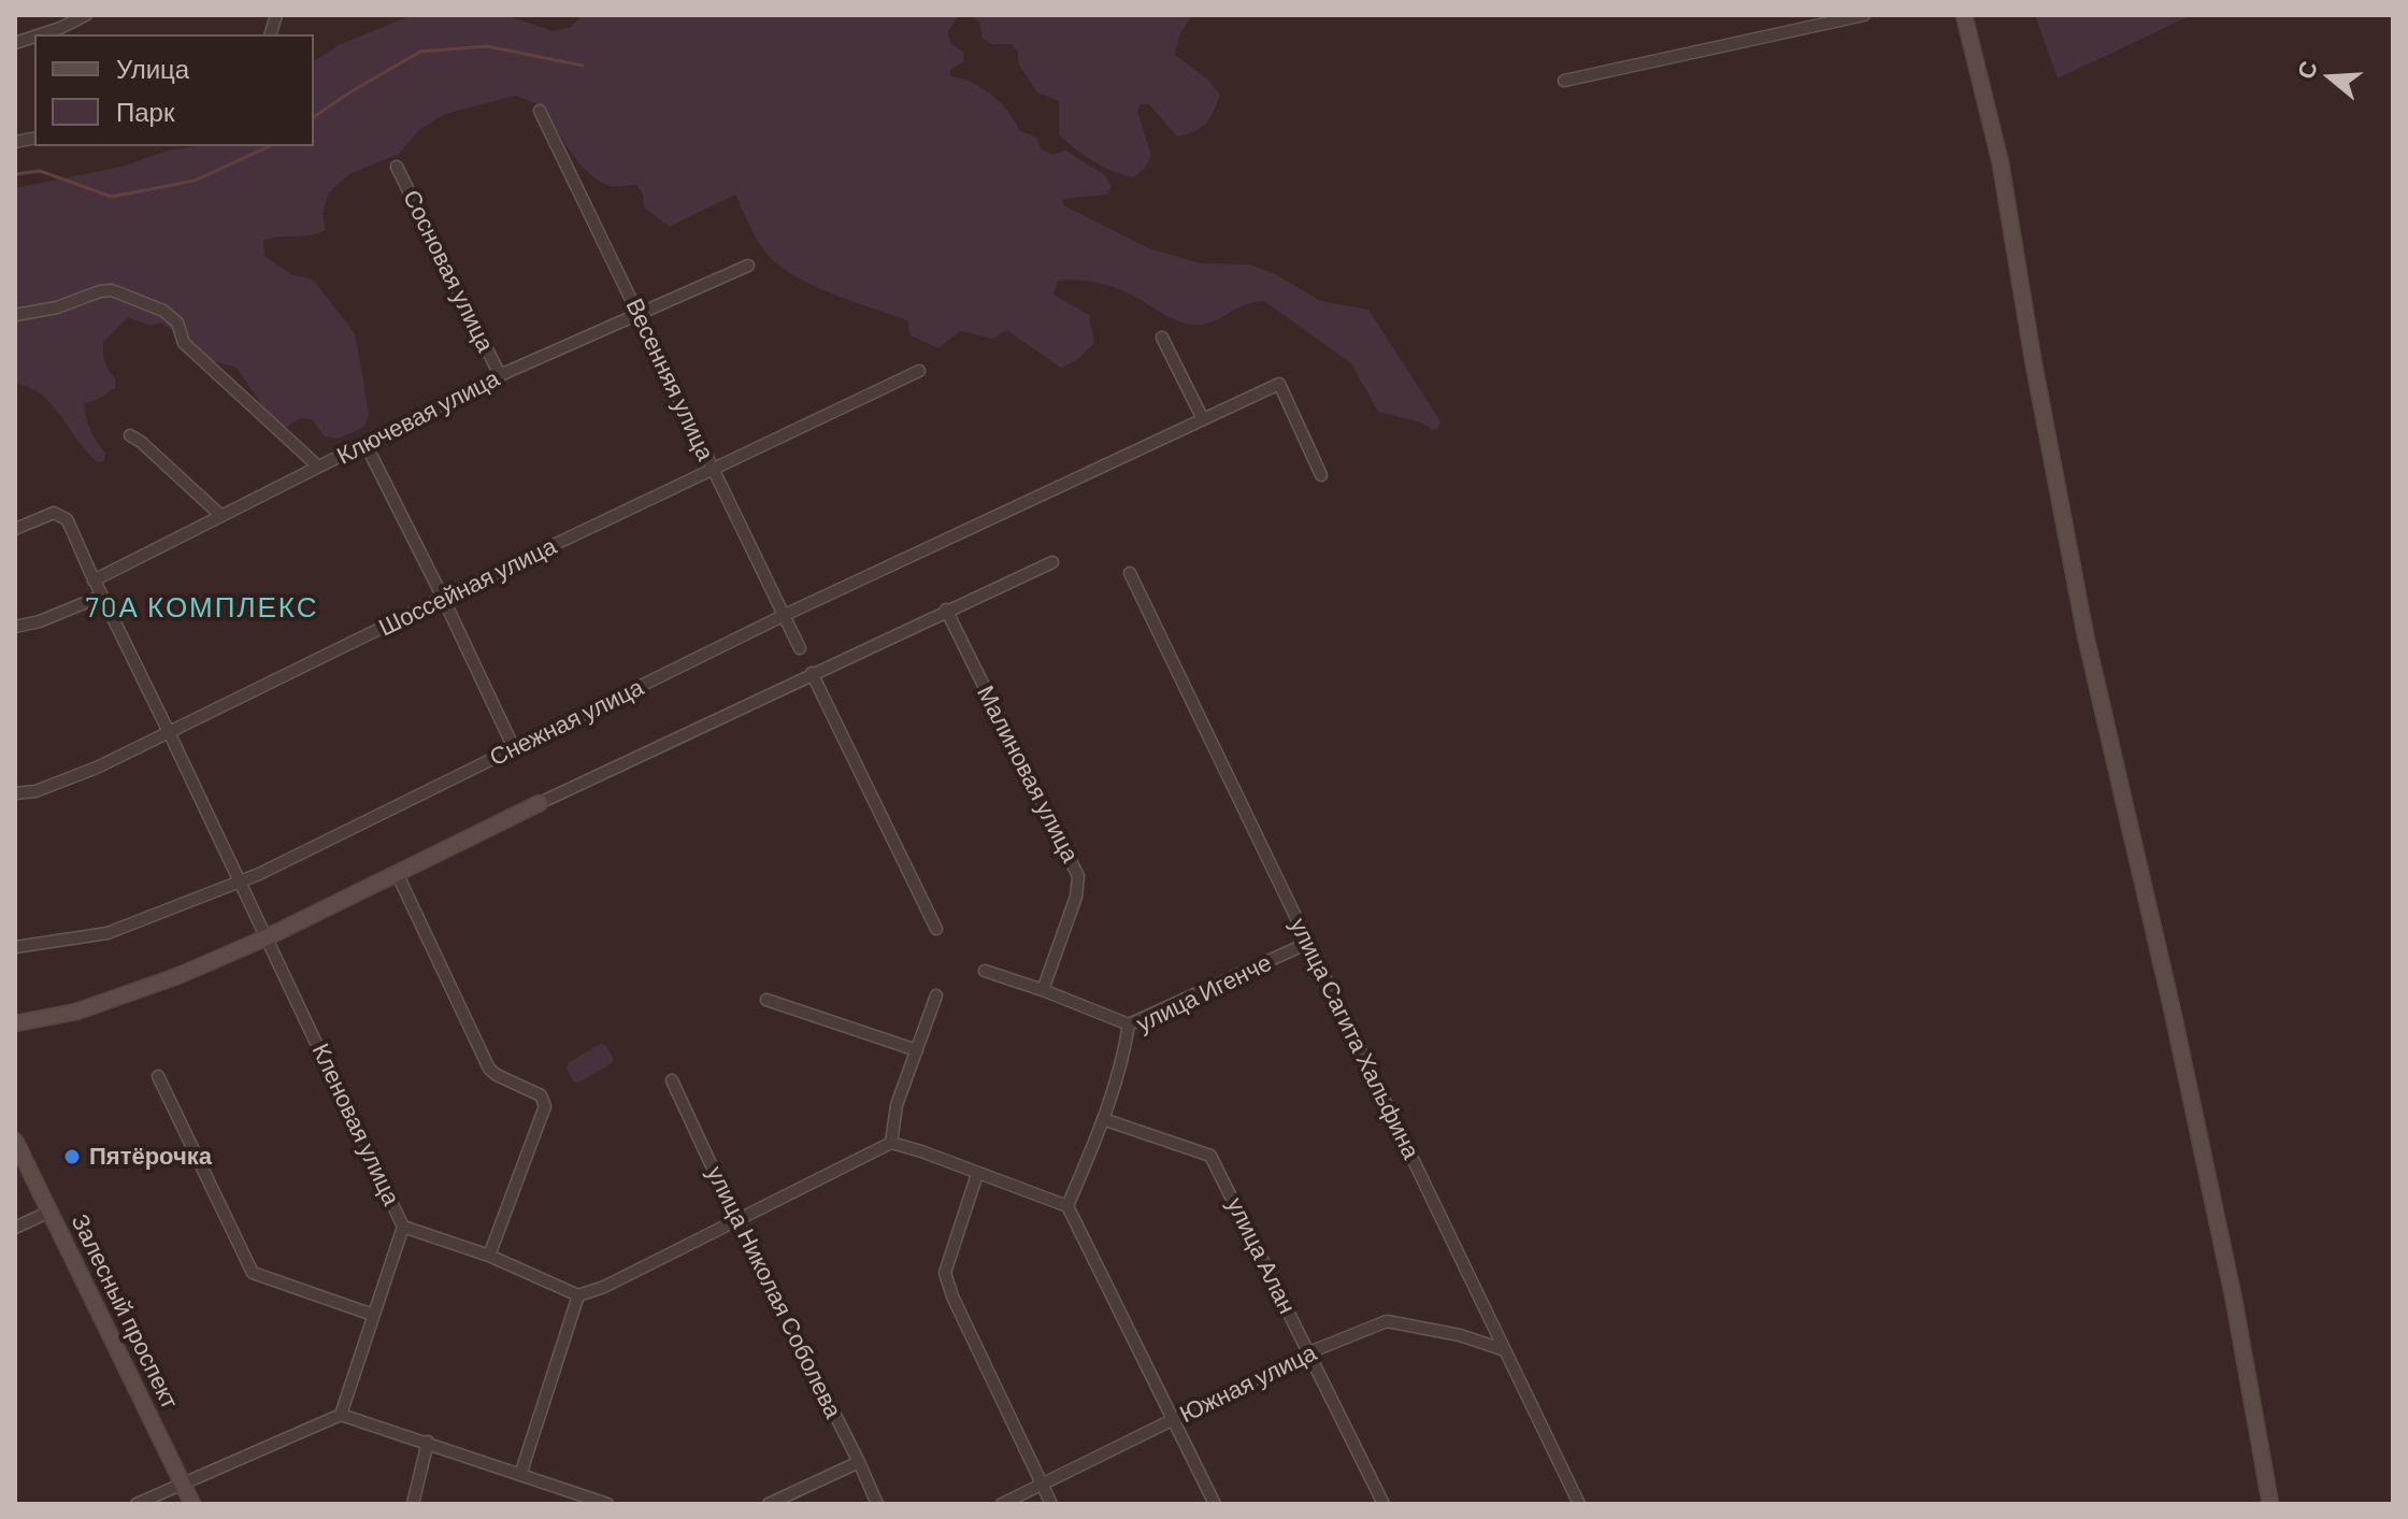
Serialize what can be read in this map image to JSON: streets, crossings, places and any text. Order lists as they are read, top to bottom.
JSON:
{
  "streets": {
    "street": [
      "Сосновая улица",
      "Весенняя улица",
      "Ключевая улица",
      "Шоссейная улица",
      "Снежная улица",
      "Малиновая улица",
      "улица Игенче",
      "улица Сагита Хальфина",
      "Кленовая улица",
      "улица Алан",
      "улица Николая Соболева",
      "Залесный проспект",
      "Южная улица"
    ]
  },
  "crossings": [
    ["Сосновая улица", "Ключевая улица"],
    ["Весенняя улица", "Ключевая улица"],
    ["Весенняя улица", "Шоссейная улица"],
    ["Весенняя улица", "Снежная улица"],
    ["Ключевая улица", "Кленовая улица"],
    ["Шоссейная улица", "Кленовая улица"],
    ["Снежная улица", "Кленовая улица"],
    ["улица Игенче", "улица Сагита Хальфина"],
    ["улица Игенче", "улица Алан"],
    ["улица Сагита Хальфина", "Южная улица"],
    ["улица Алан", "Южная улица"]
  ],
  "districts": ["70А КОМПЛЕКС"],
  "places": ["Пятёрочка"],
  "legend": ["Улица", "Парк"],
  "north": "left"
}
